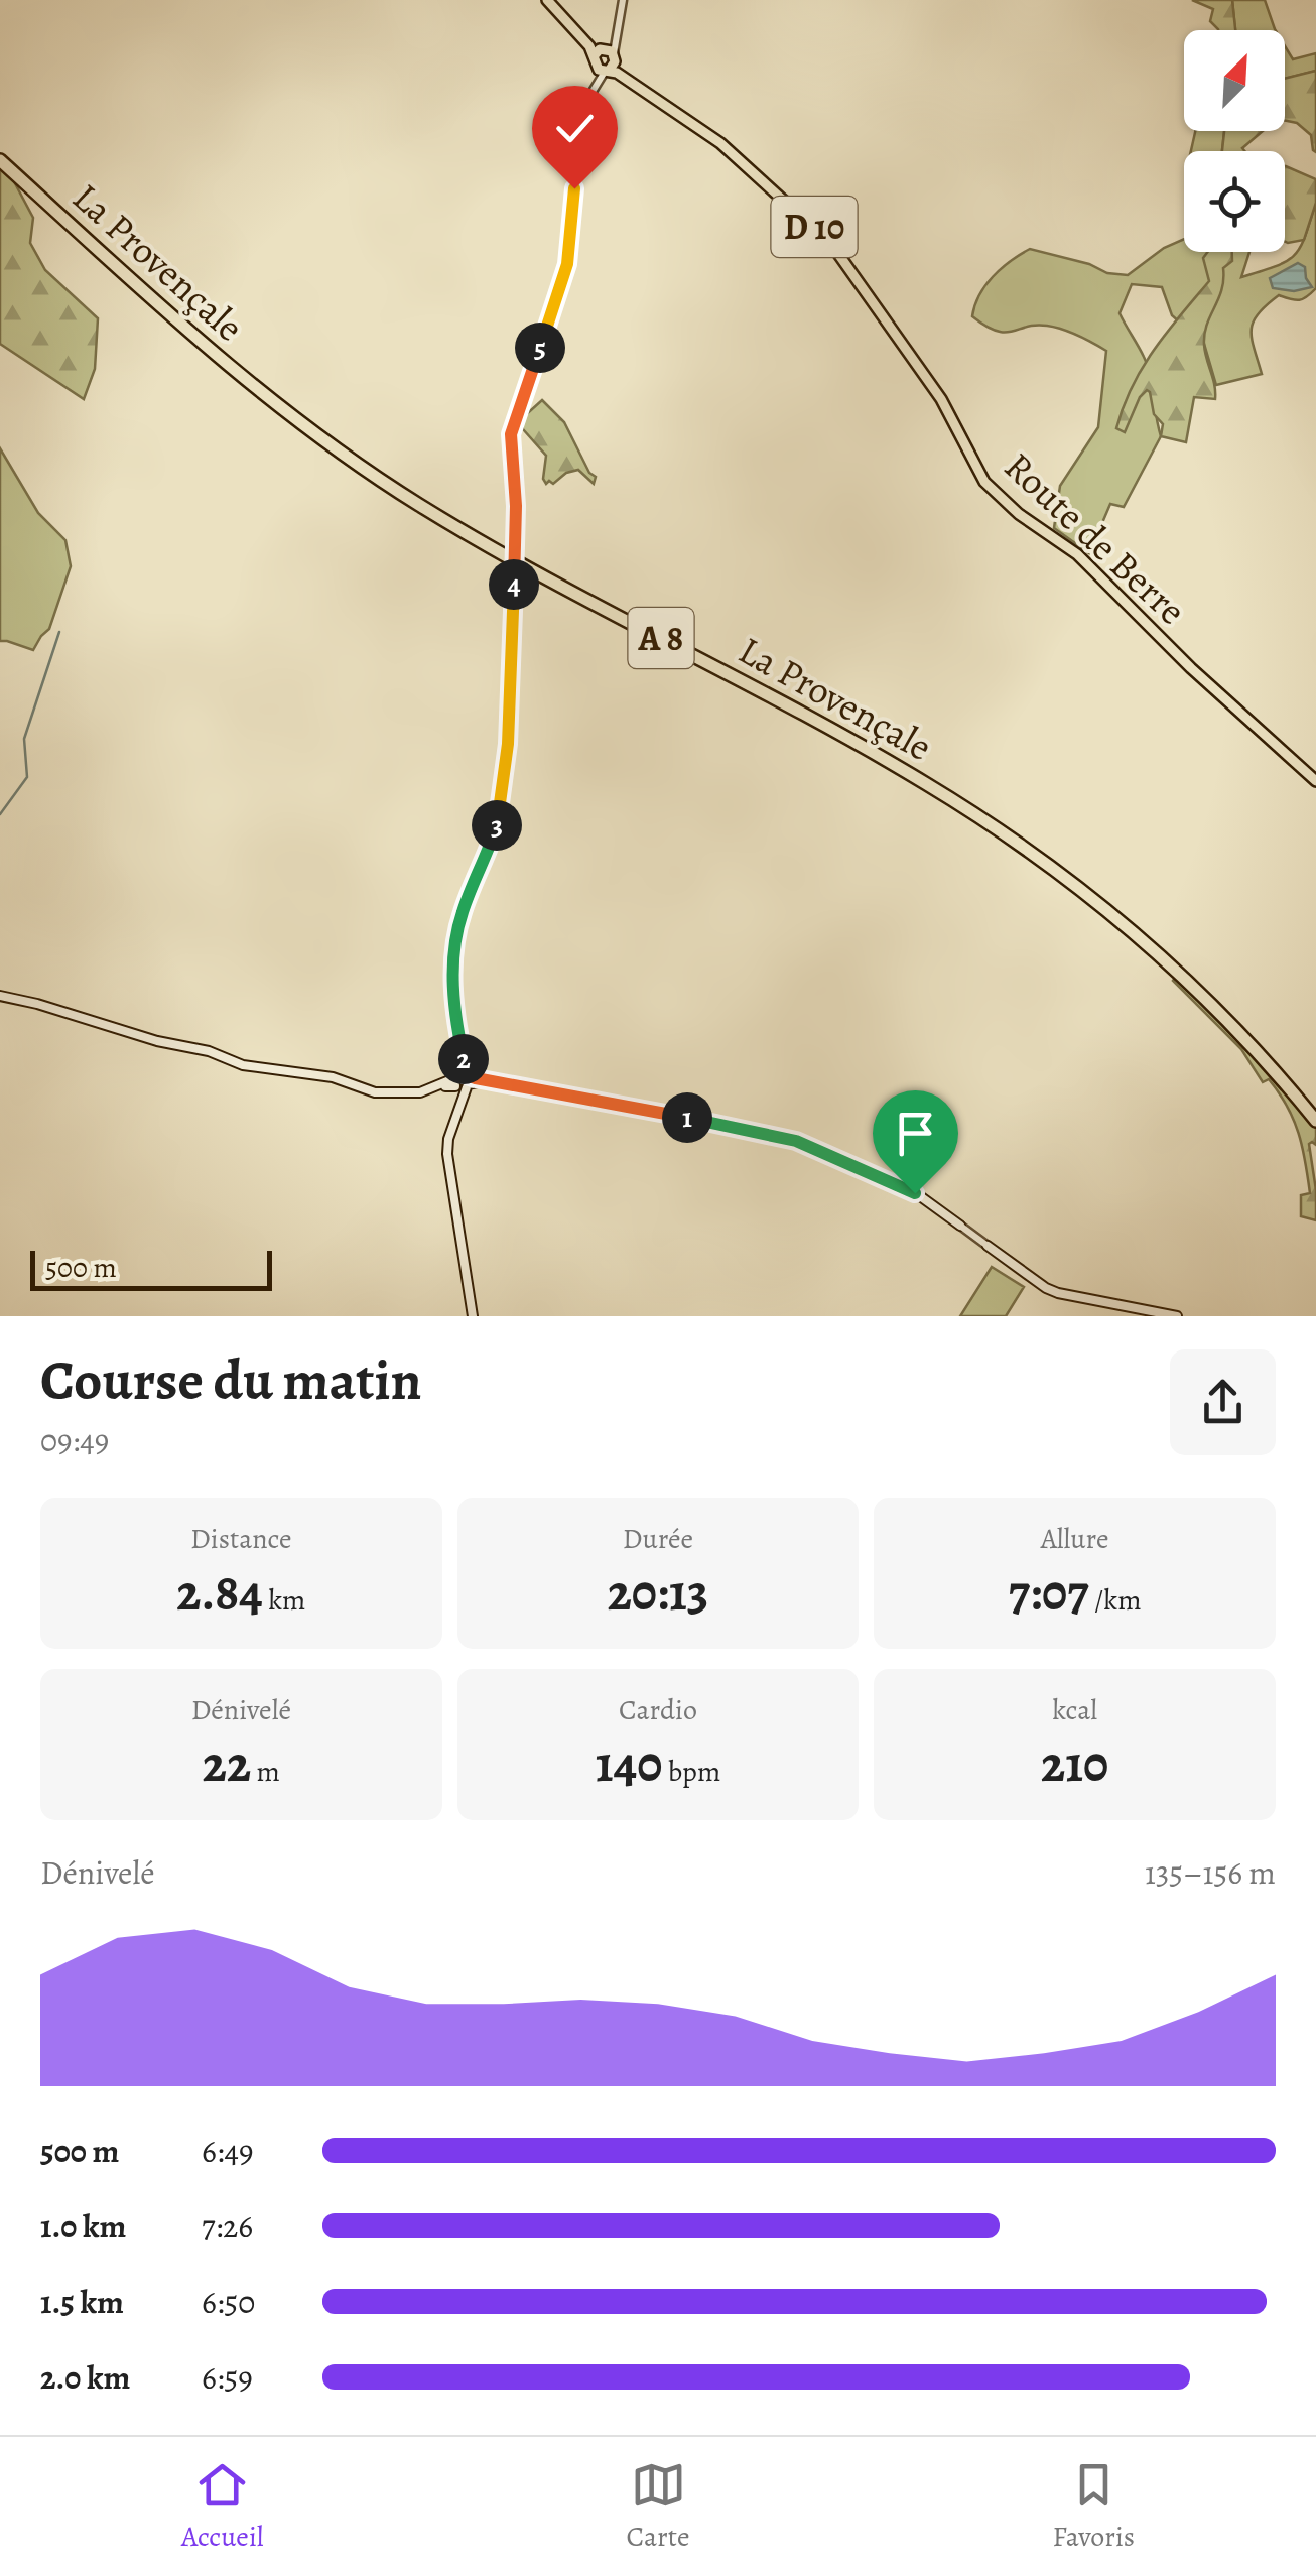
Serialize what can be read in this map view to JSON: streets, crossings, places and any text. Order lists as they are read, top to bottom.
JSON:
{
  "streets": {
    "highway": ["La Provençale", "A 8"],
    "main road": ["D 10", "Route de Berre"]
  },
  "scale_bar": "500 m",
  "north": "top right",
  "page": {
    "pins": [
      "5",
      "4",
      "3",
      "2",
      "1"
    ],
    "scale": "500 m",
    "heading": ["Course du matin", "09:49"],
    "stats": [
      ["Distance", "2.84 km"],
      ["Durée", "20:13"],
      ["Allure", "7:07 /km"],
      ["Dénivelé", "22 m"],
      ["Cardio", "140 bpm"],
      ["kcal", "210"]
    ],
    "chart": ["Dénivelé", "135–156 m"],
    "list": [
      {
        "name": "500 m",
        "note": "6:49"
      },
      {
        "name": "1.0 km",
        "note": "7:26"
      },
      {
        "name": "1.5 km",
        "note": "6:50"
      },
      {
        "name": "2.0 km",
        "note": "6:59"
      }
    ],
    "tabs": ["Accueil", "Carte", "Favoris"]
  }
}
